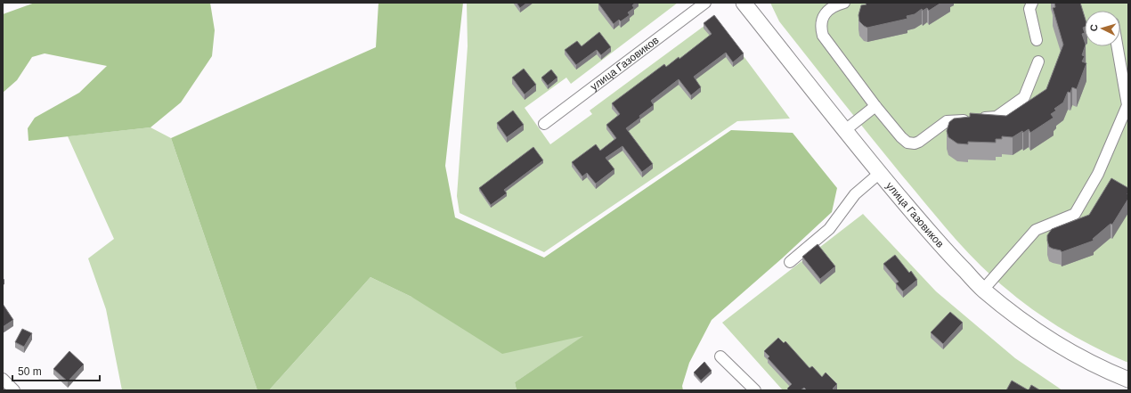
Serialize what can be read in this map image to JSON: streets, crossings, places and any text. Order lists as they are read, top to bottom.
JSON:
{
  "streets": {
    "street": ["улица Газовиков"]
  },
  "scale_bar": "50 m",
  "north": "left"
}
